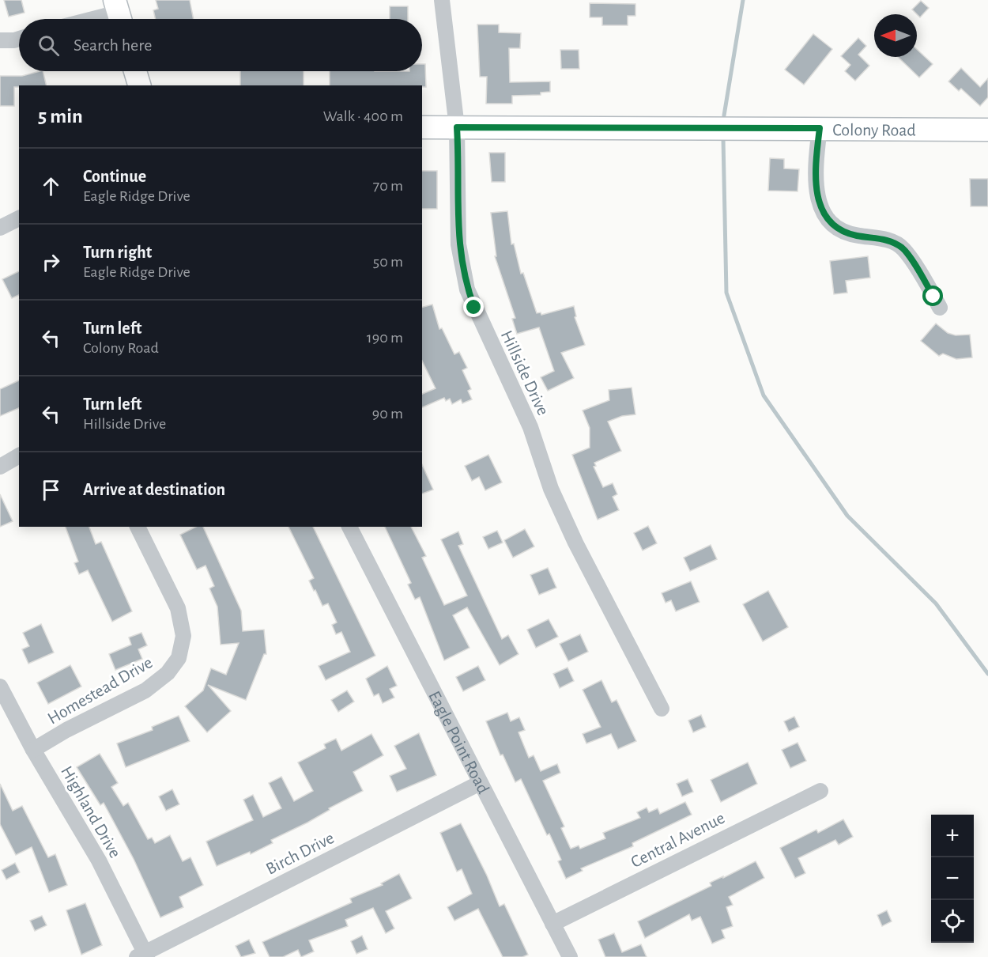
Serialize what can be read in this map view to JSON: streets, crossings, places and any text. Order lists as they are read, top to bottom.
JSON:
{
  "streets": {
    "street": [
      "Colony Road",
      "Hillside Drive",
      "Homestead Drive",
      "Eagle Point Road",
      "Highland Drive",
      "Central Avenue",
      "Birch Drive"
    ]
  },
  "crossings": [
    ["Colony Road", "Hillside Drive"],
    ["Homestead Drive", "Highland Drive"],
    ["Eagle Point Road", "Central Avenue"],
    ["Eagle Point Road", "Birch Drive"],
    ["Highland Drive", "Birch Drive"]
  ],
  "north": "left",
  "page": {
    "search": "Search here",
    "heading": ["5 min", "Walk · 400 m"],
    "list": [
      ["Continue", "Eagle Ridge Drive", "70 m"],
      ["Turn right", "Eagle Ridge Drive", "50 m"],
      ["Turn left", "Colony Road", "190 m"],
      ["Turn left", "Hillside Drive", "90 m"],
      "Arrive at destination"
    ],
    "map_buttons": ["+", "−"]
  }
}
